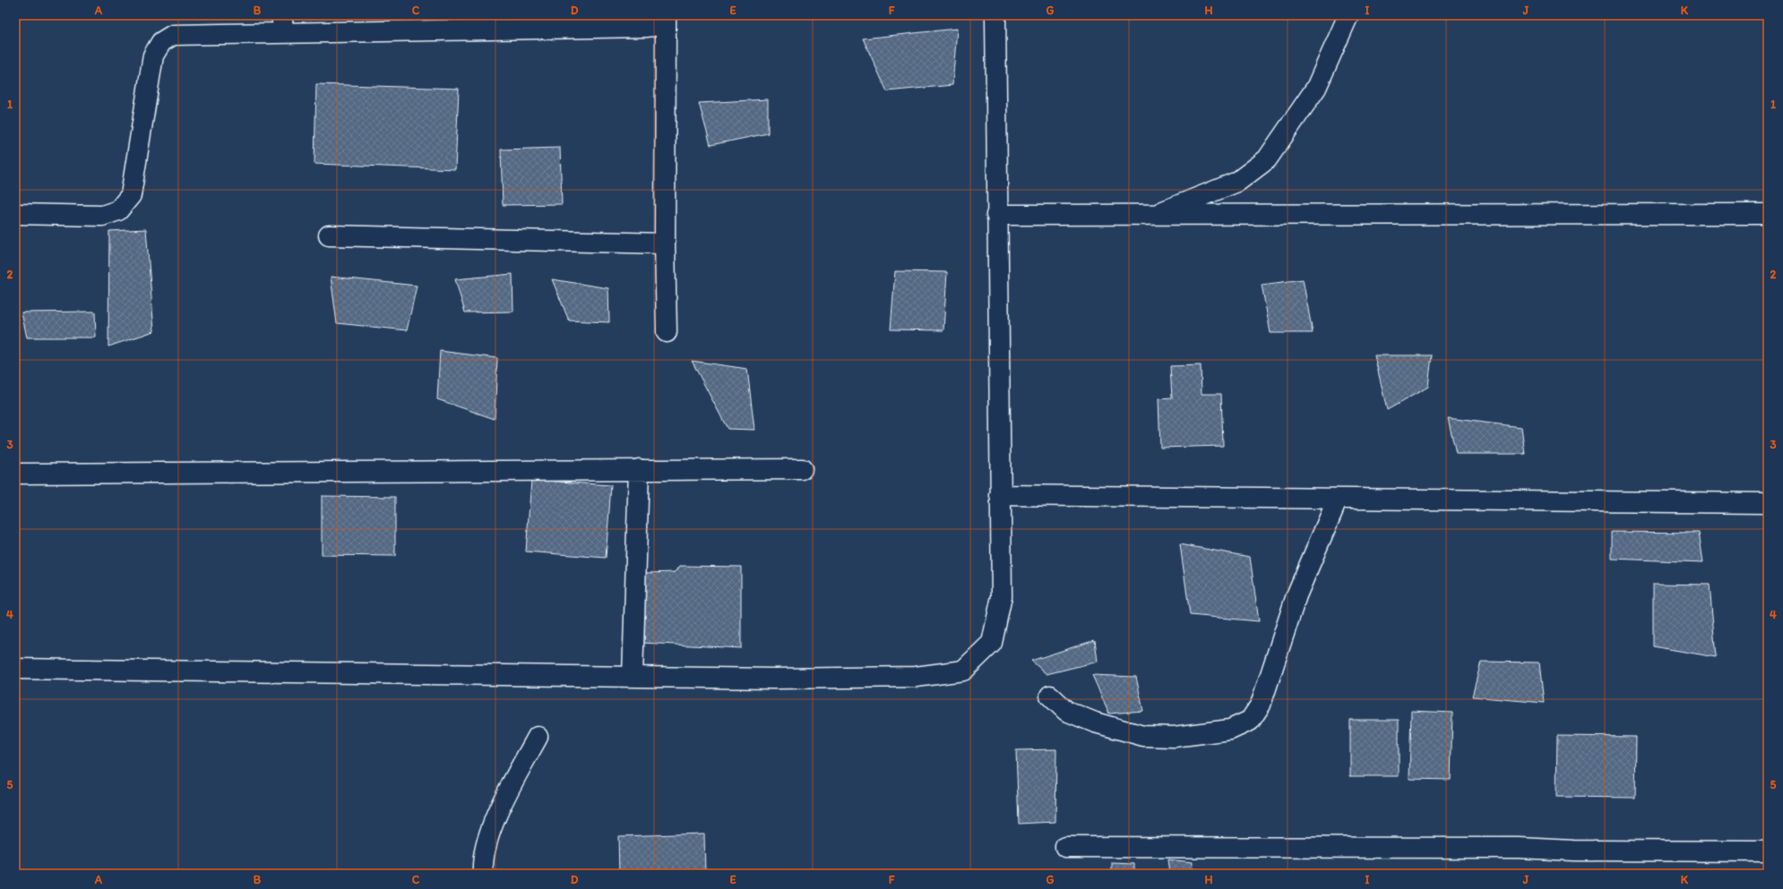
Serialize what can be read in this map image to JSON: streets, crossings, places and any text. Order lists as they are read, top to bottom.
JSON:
{
  "grid": {
    "columns": [
      "A",
      "B",
      "C",
      "D",
      "E",
      "F",
      "G",
      "H",
      "I",
      "J",
      "K"
    ],
    "rows": [
      "1",
      "2",
      "3",
      "4",
      "5"
    ]
  }
}
